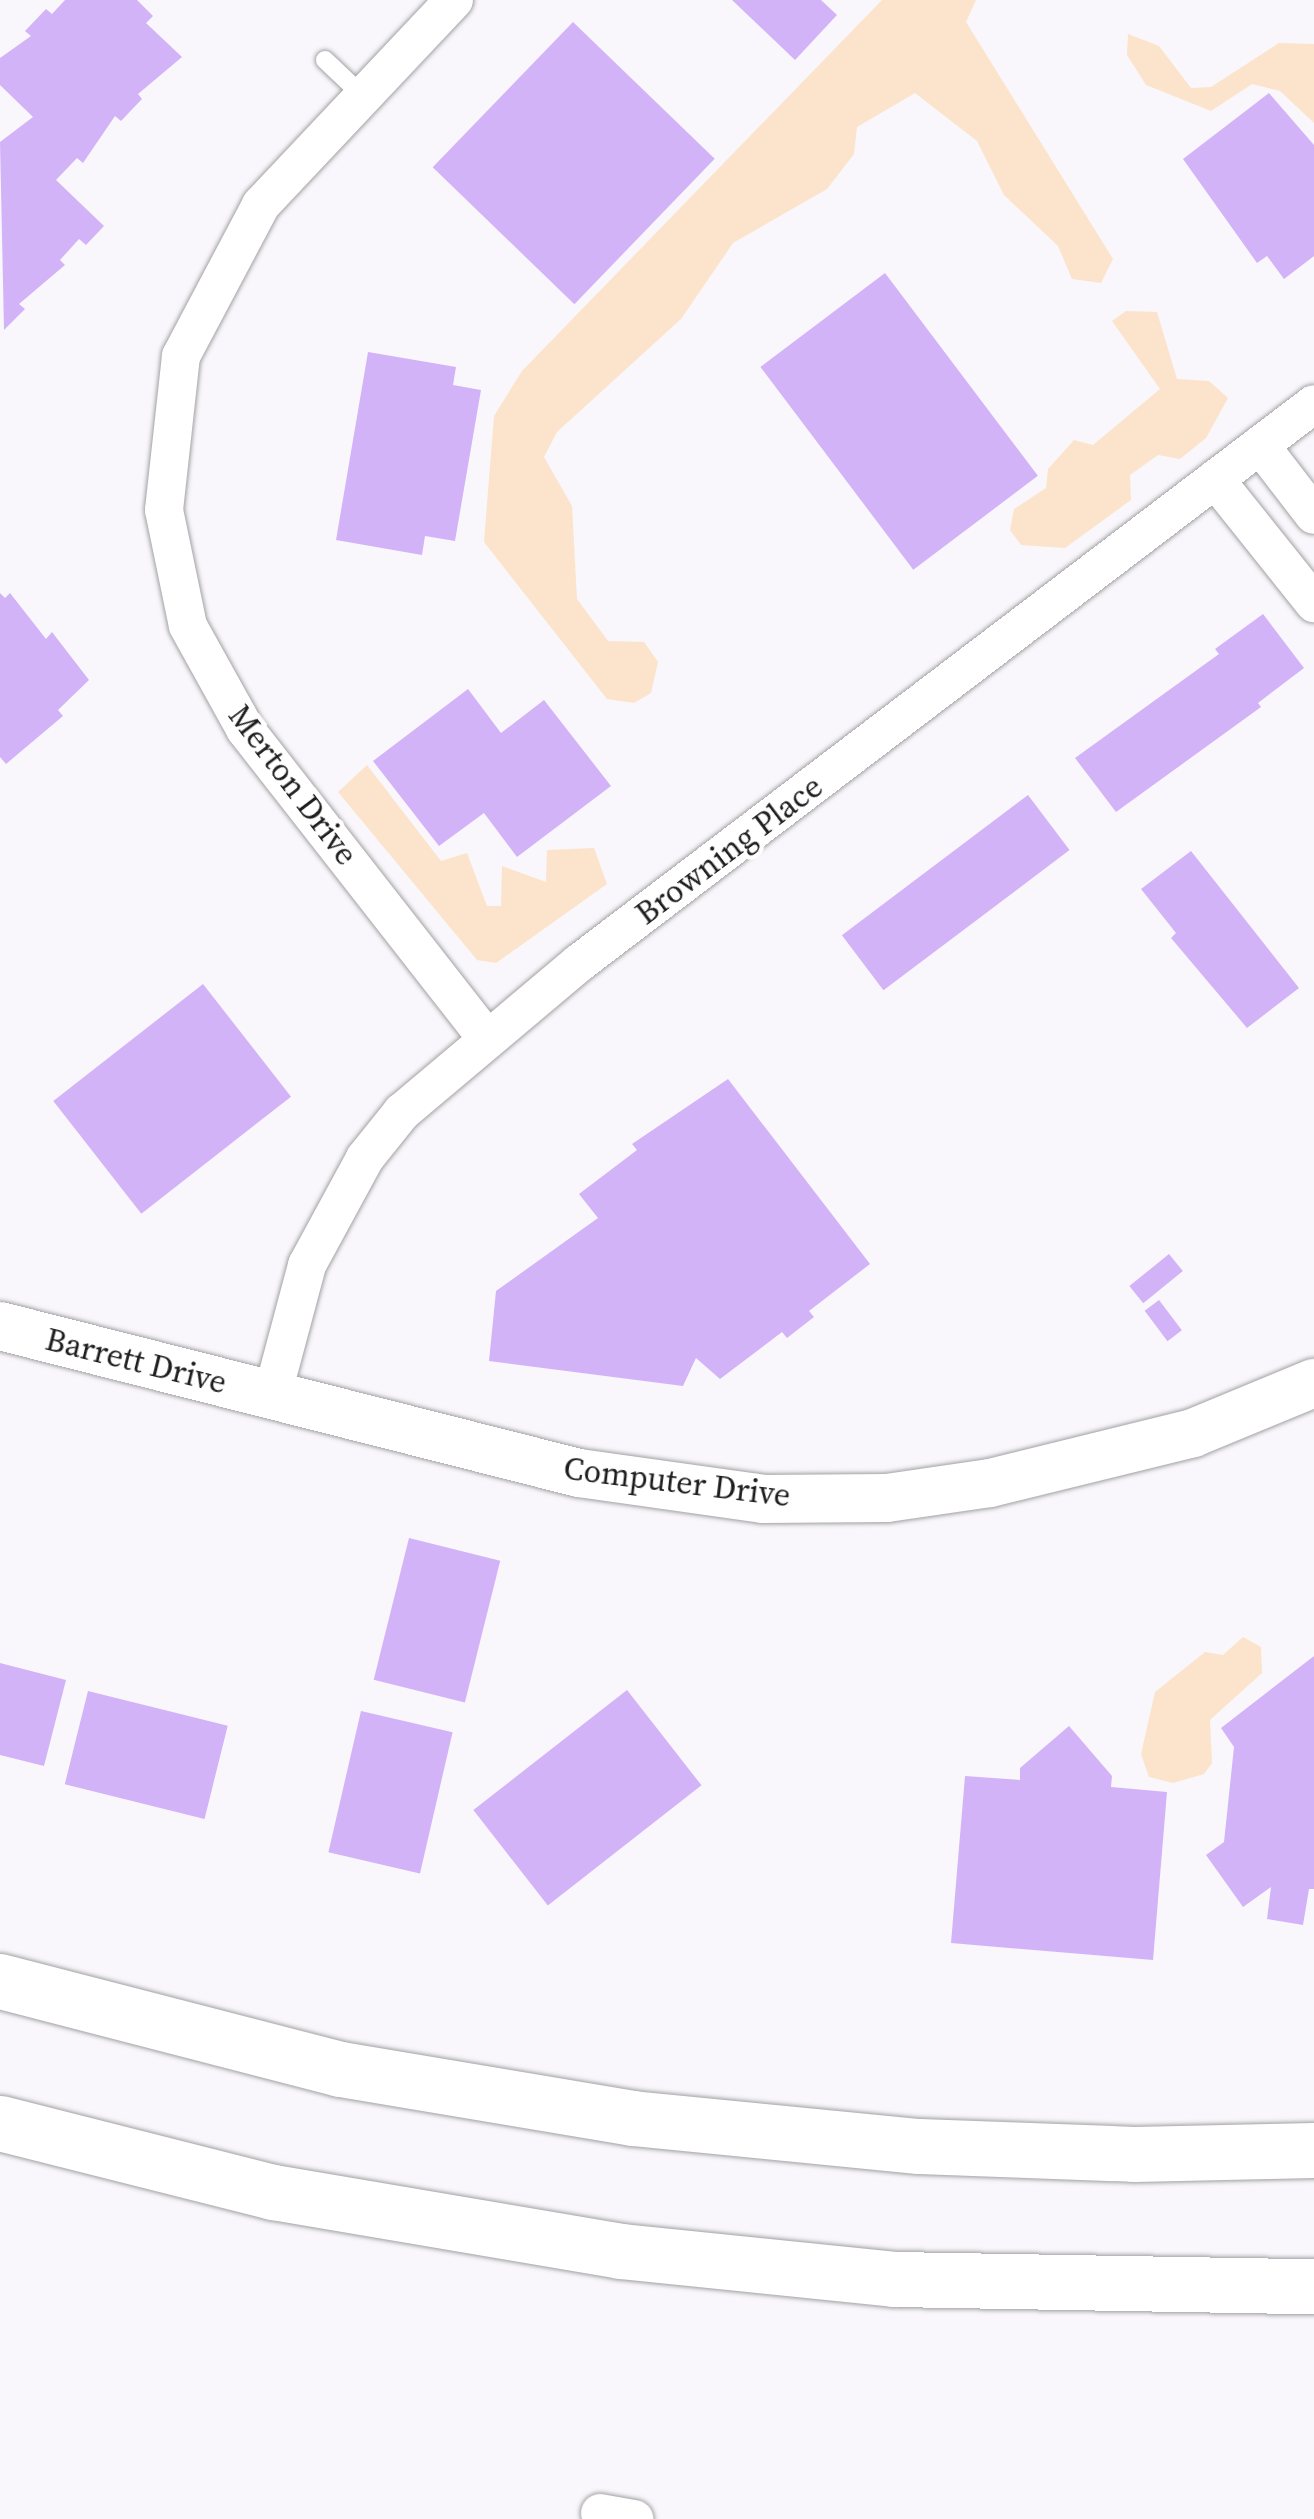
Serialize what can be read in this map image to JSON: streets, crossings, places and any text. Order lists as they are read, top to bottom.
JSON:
{
  "streets": {
    "street": [
      "Merton Drive",
      "Browning Place",
      "Barrett Drive",
      "Computer Drive"
    ]
  },
  "crossings": [
    ["Merton Drive", "Browning Place"],
    ["Browning Place", "Barrett Drive"],
    ["Browning Place", "Computer Drive"],
    ["Barrett Drive", "Computer Drive"]
  ]
}
